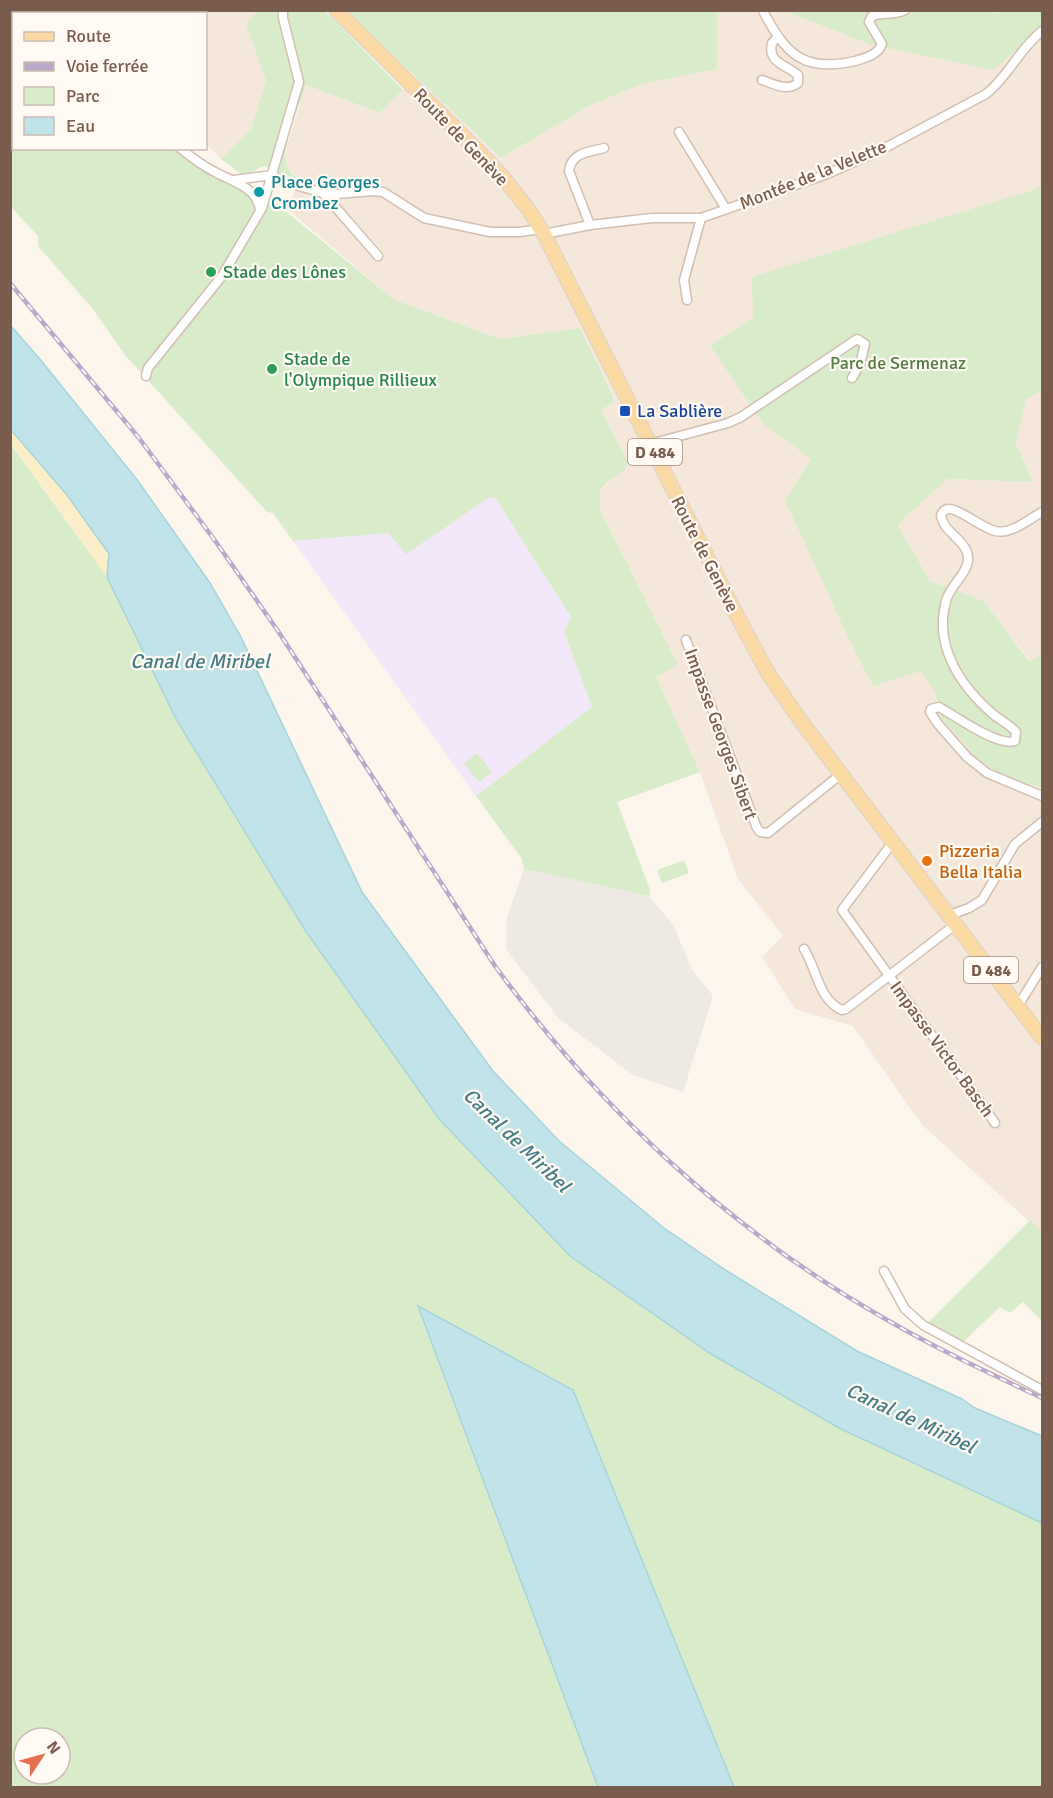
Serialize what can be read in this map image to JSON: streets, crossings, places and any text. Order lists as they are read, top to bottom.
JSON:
{
  "streets": {
    "main road": ["Route de Genève", "D 484"],
    "street": ["Montée de la Velette", "Impasse Georges Sibert", "Impasse Victor Basch"]
  },
  "crossings": [
    ["Route de Genève", "Montée de la Velette"],
    ["Route de Genève", "Impasse Georges Sibert"],
    ["Route de Genève", "Impasse Victor Basch"]
  ],
  "water": ["Canal de Miribel"],
  "parks": ["Parc de Sermenaz"],
  "places": {
    "other": [
      "Place Georges Crombez",
      "Stade des Lônes",
      "Stade de l'Olympique Rillieux",
      "Pizzeria Bella Italia"
    ],
    "transit": ["La Sablière"]
  },
  "legend": [
    "Route",
    "Voie ferrée",
    "Parc",
    "Eau"
  ],
  "north": "top right"
}
